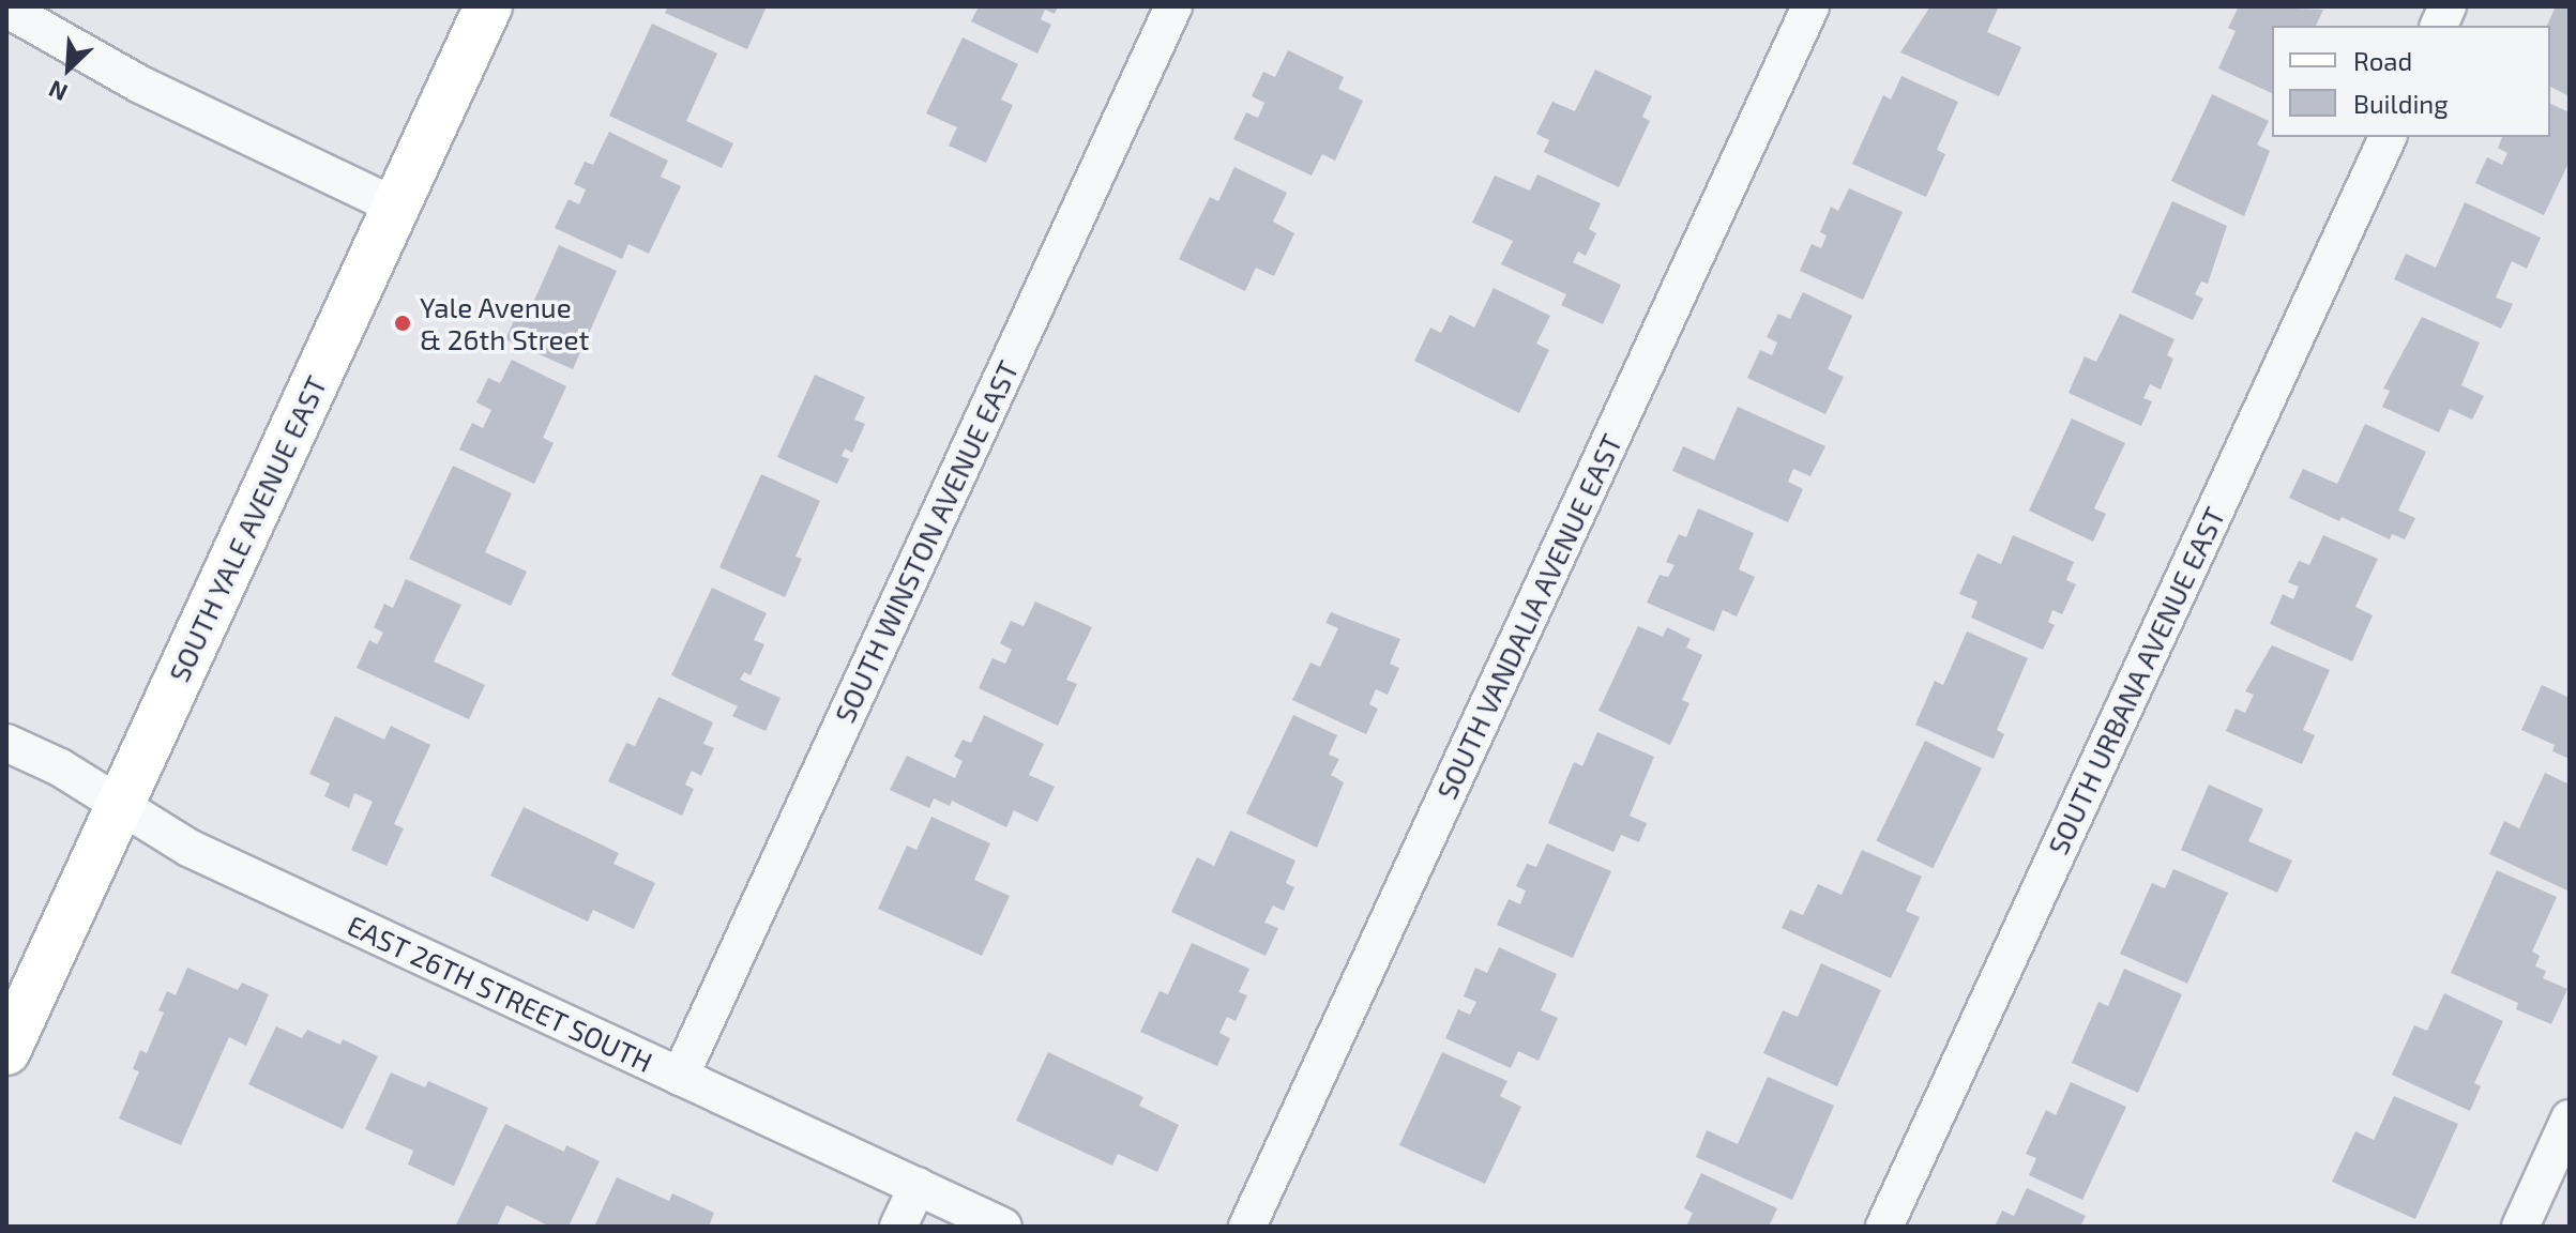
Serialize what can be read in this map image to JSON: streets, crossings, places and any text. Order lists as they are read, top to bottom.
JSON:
{
  "streets": {
    "main road": ["SOUTH YALE AVENUE EAST"],
    "street": [
      "SOUTH WINSTON AVENUE EAST",
      "SOUTH VANDALIA AVENUE EAST",
      "SOUTH URBANA AVENUE EAST",
      "EAST 26TH STREET SOUTH"
    ]
  },
  "crossings": [
    ["SOUTH YALE AVENUE EAST", "EAST 26TH STREET SOUTH"],
    ["SOUTH WINSTON AVENUE EAST", "EAST 26TH STREET SOUTH"]
  ],
  "places": ["Yale Avenue & 26th Street"],
  "legend": ["Road", "Building"],
  "north": "bottom left"
}
